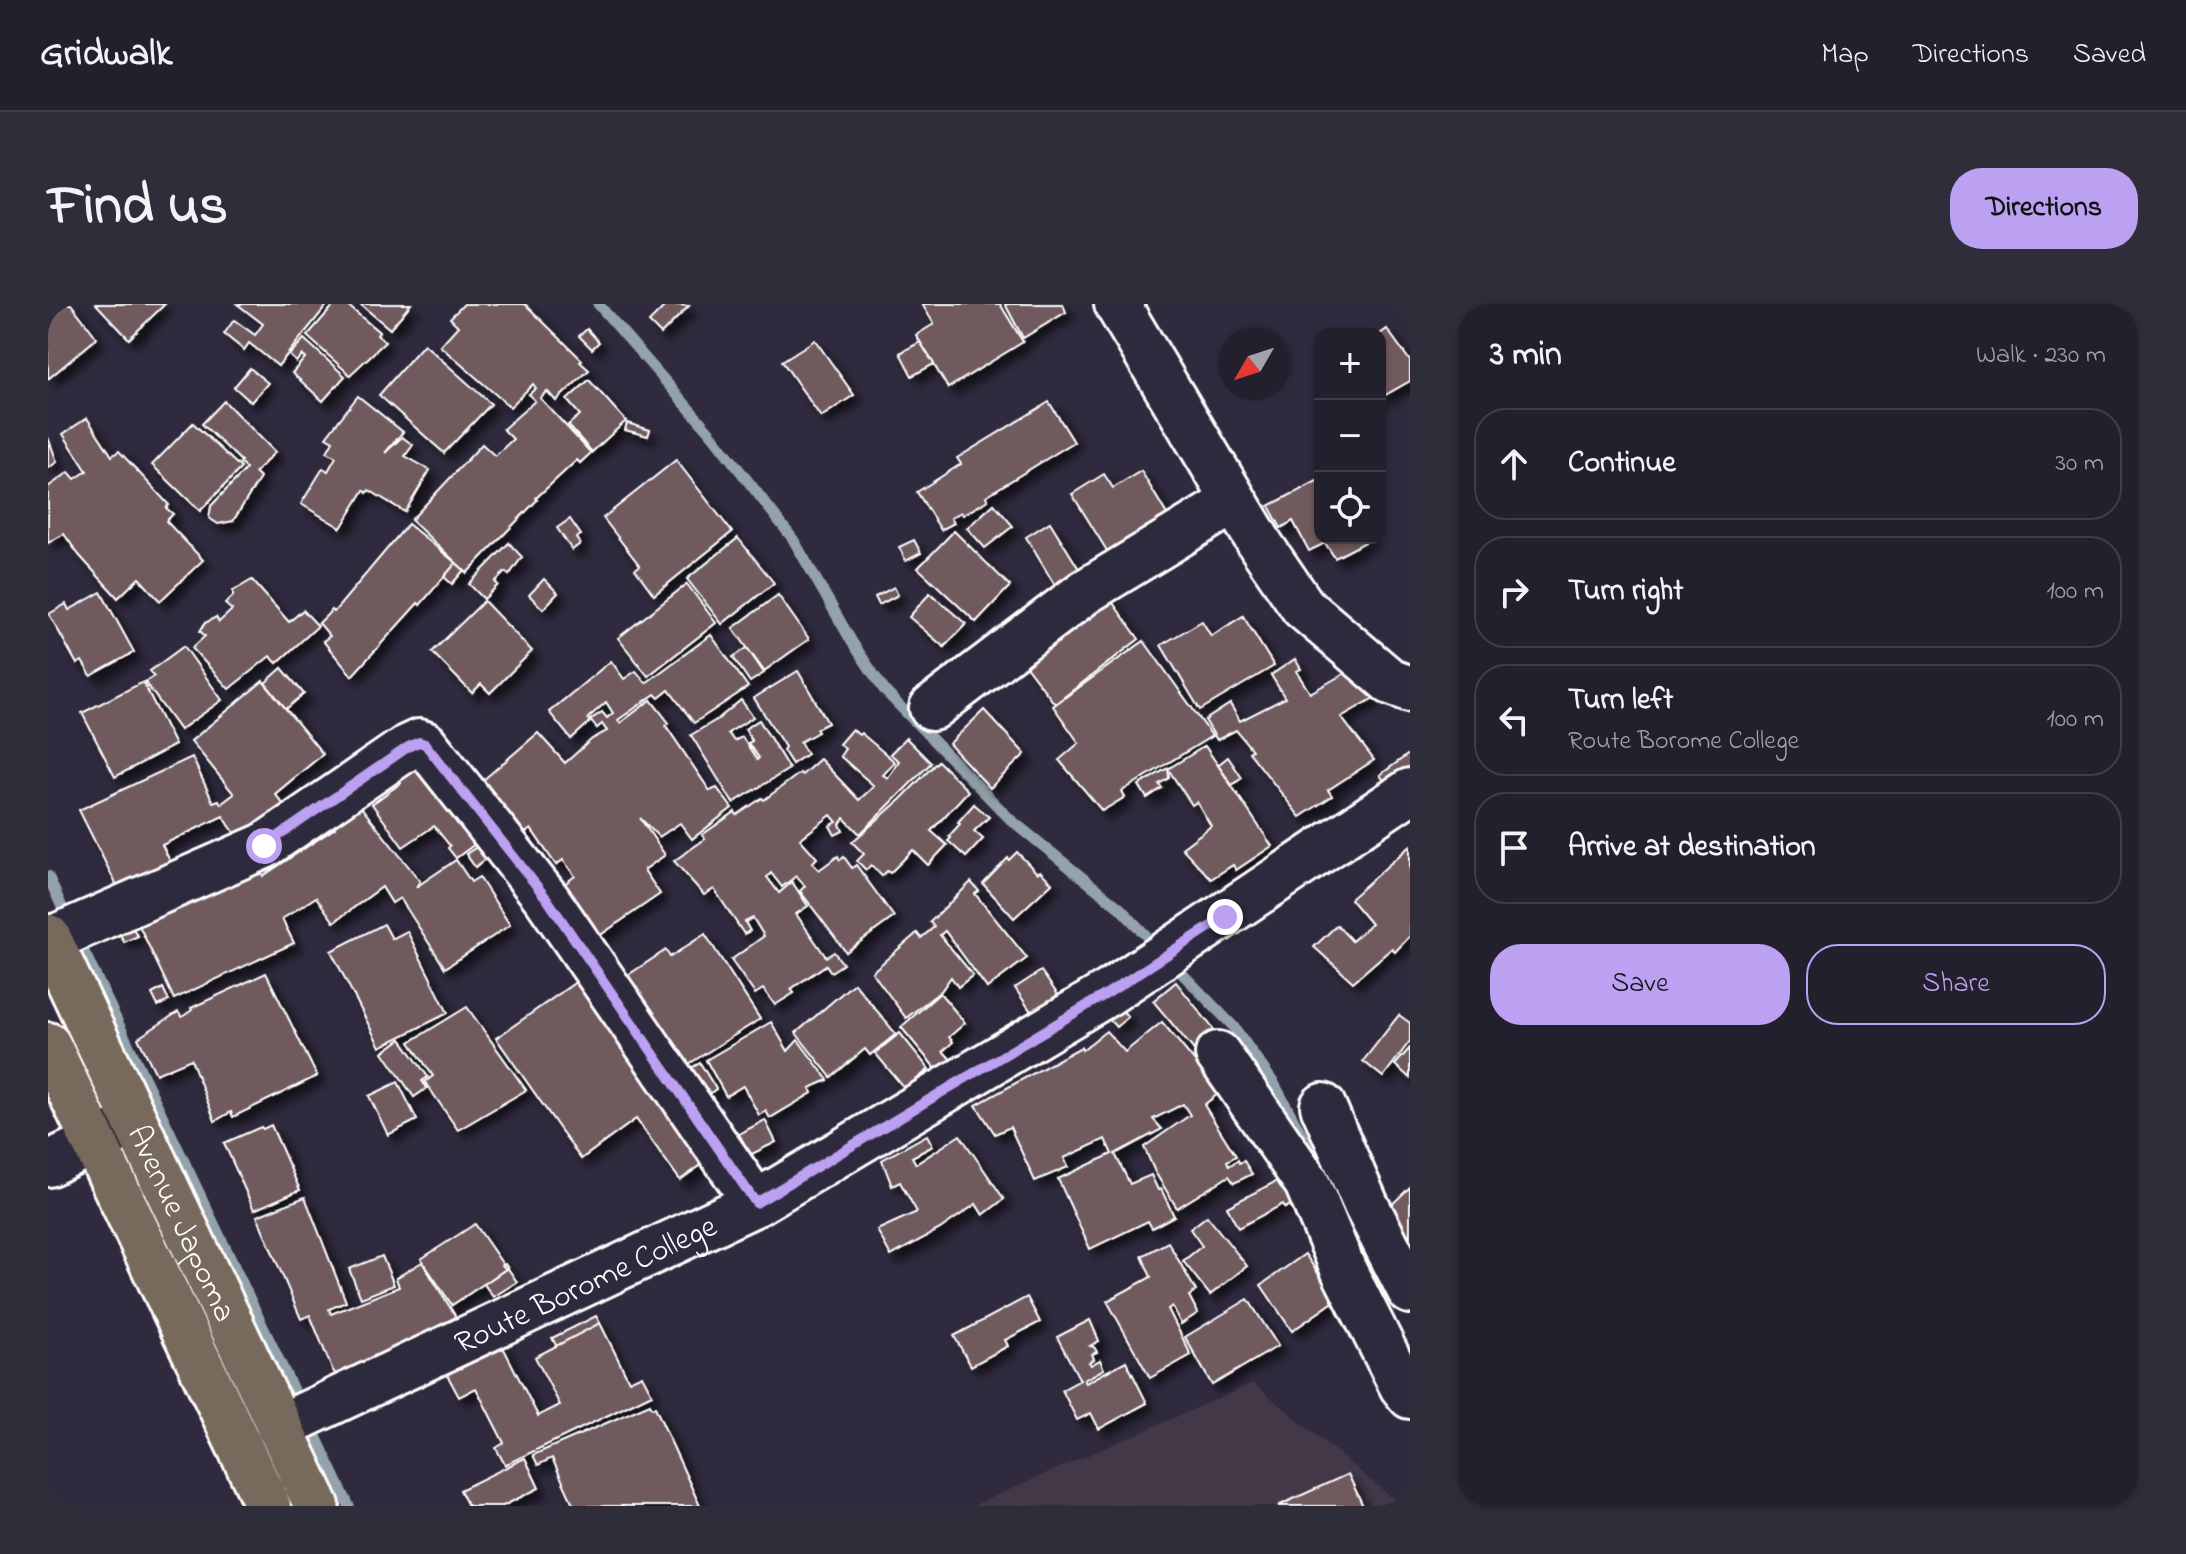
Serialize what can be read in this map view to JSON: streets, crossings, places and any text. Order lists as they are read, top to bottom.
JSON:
{
  "streets": {
    "main road": ["Avenue Japoma"],
    "street": ["Route Borome College"]
  },
  "crossings": [
    ["Avenue Japoma", "Route Borome College"]
  ],
  "north": "bottom left",
  "page": {
    "header": "Gridwalk",
    "nav": ["Map", "Directions", "Saved"],
    "title": "Find us",
    "buttons": [
      "Directions",
      ["Save", "Share"]
    ],
    "heading": ["3 min", "Walk · 230 m"],
    "map_buttons": ["+", "−"],
    "list": [
      ["Continue", "30 m"],
      ["Turn right", "100 m"],
      ["Turn left", "Route Borome College", "100 m"],
      "Arrive at destination"
    ]
  }
}
